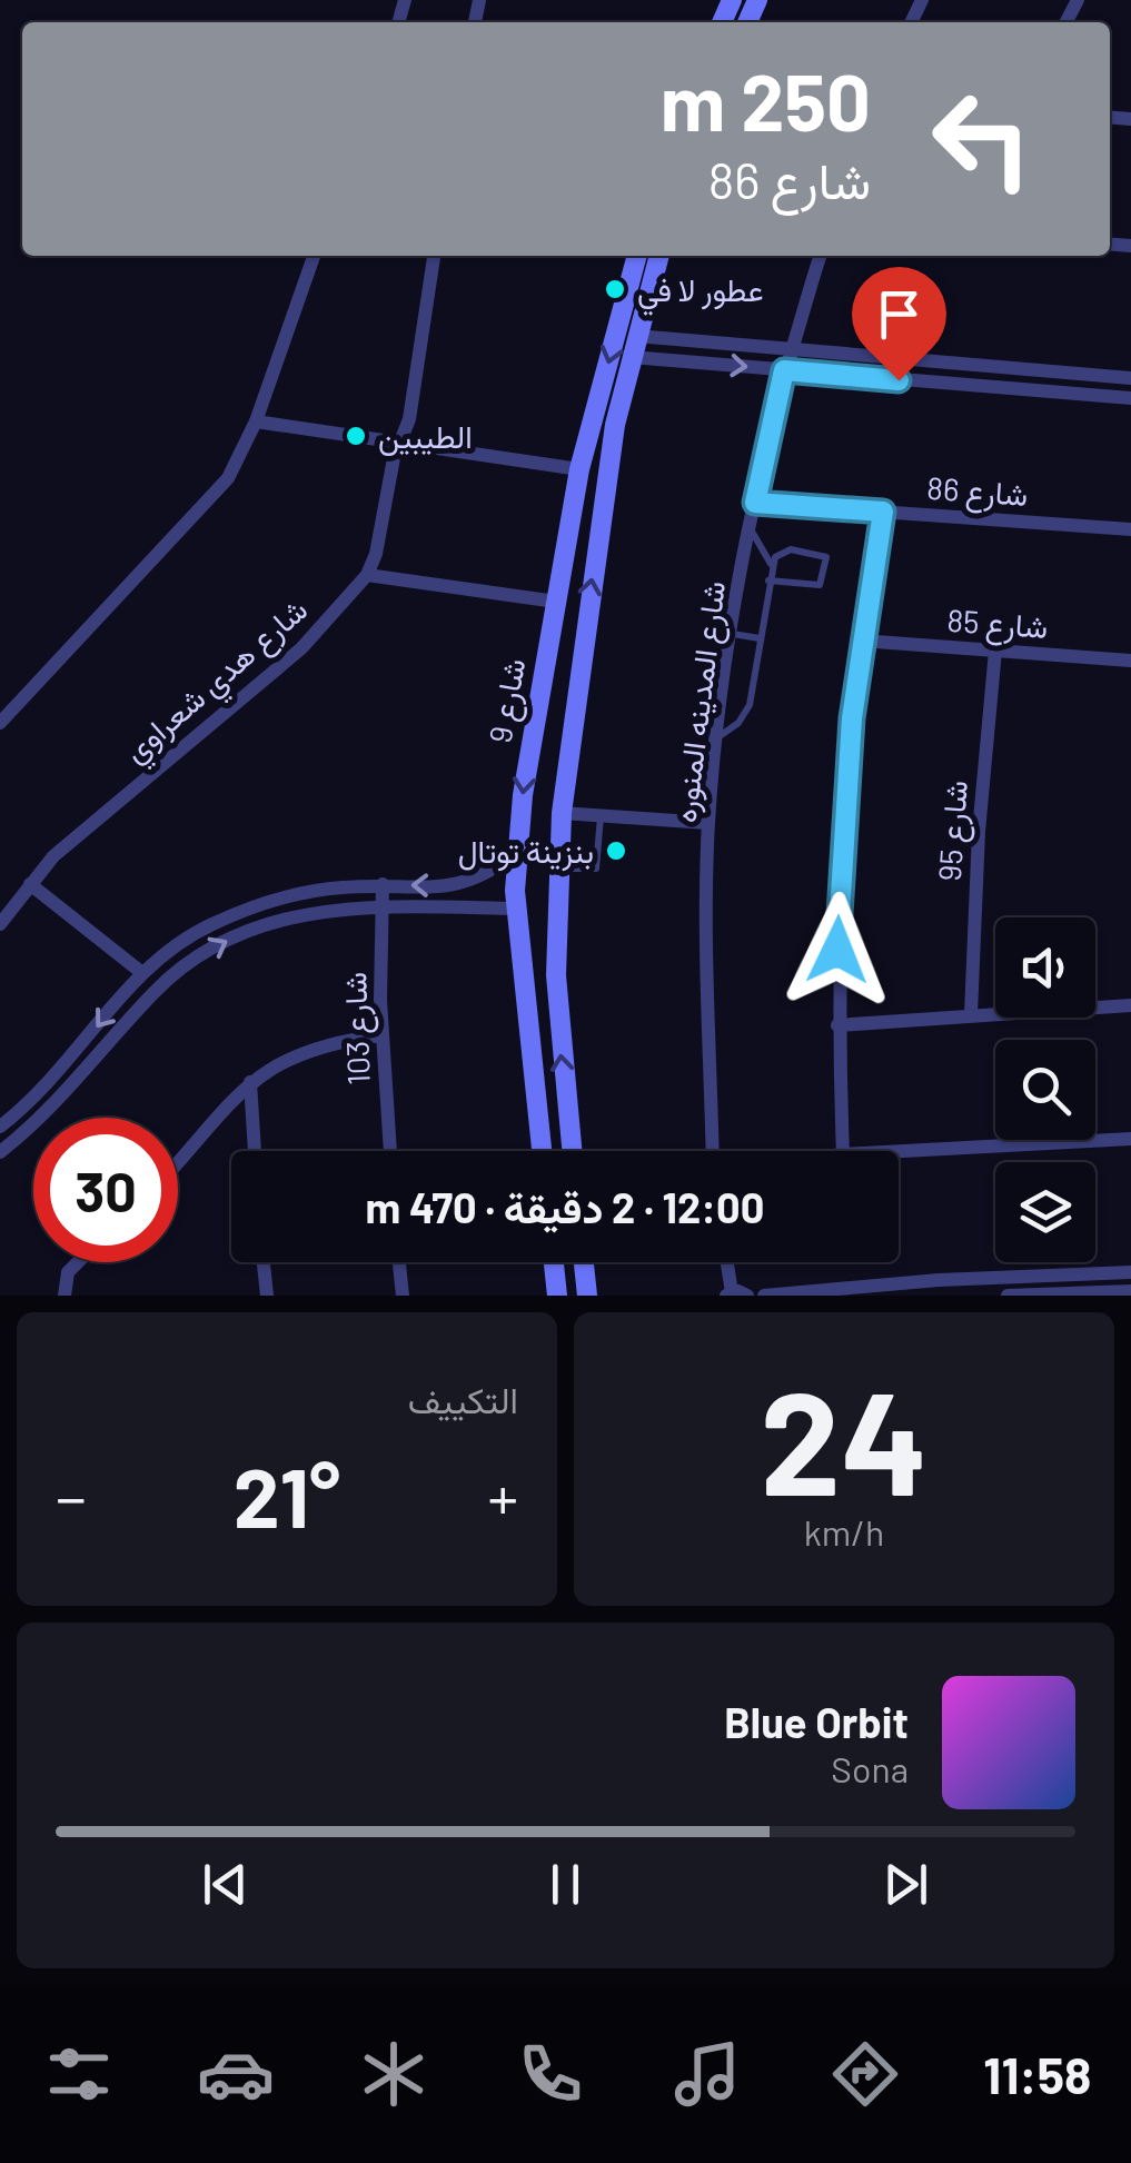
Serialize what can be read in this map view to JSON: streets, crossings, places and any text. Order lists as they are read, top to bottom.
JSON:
{
  "streets": {
    "main road": ["شارع 9"],
    "street": [
      "شارع 86",
      "شارع 85",
      "شارع هدي شعراوي",
      "شارع المدينه المنوره",
      "شارع 95",
      "شارع 103"
    ]
  },
  "crossings": [
    ["شارع 86", "شارع المدينه المنوره"],
    ["شارع 85", "شارع 95"]
  ],
  "places": ["عطور لا في", "الطيبين", "بنزينة توتال"],
  "page": {
    "turn": ["250 m", "شارع 86"],
    "limit": "30",
    "trip": "12:00 · 2 دقيقة · 470 m",
    "tile": [
      ["24", "km/h"],
      "التكييف"
    ],
    "heat": ["−", "21°", "+"],
    "song": ["Blue Orbit", "Sona"],
    "tabs": "11:58"
  }
}
